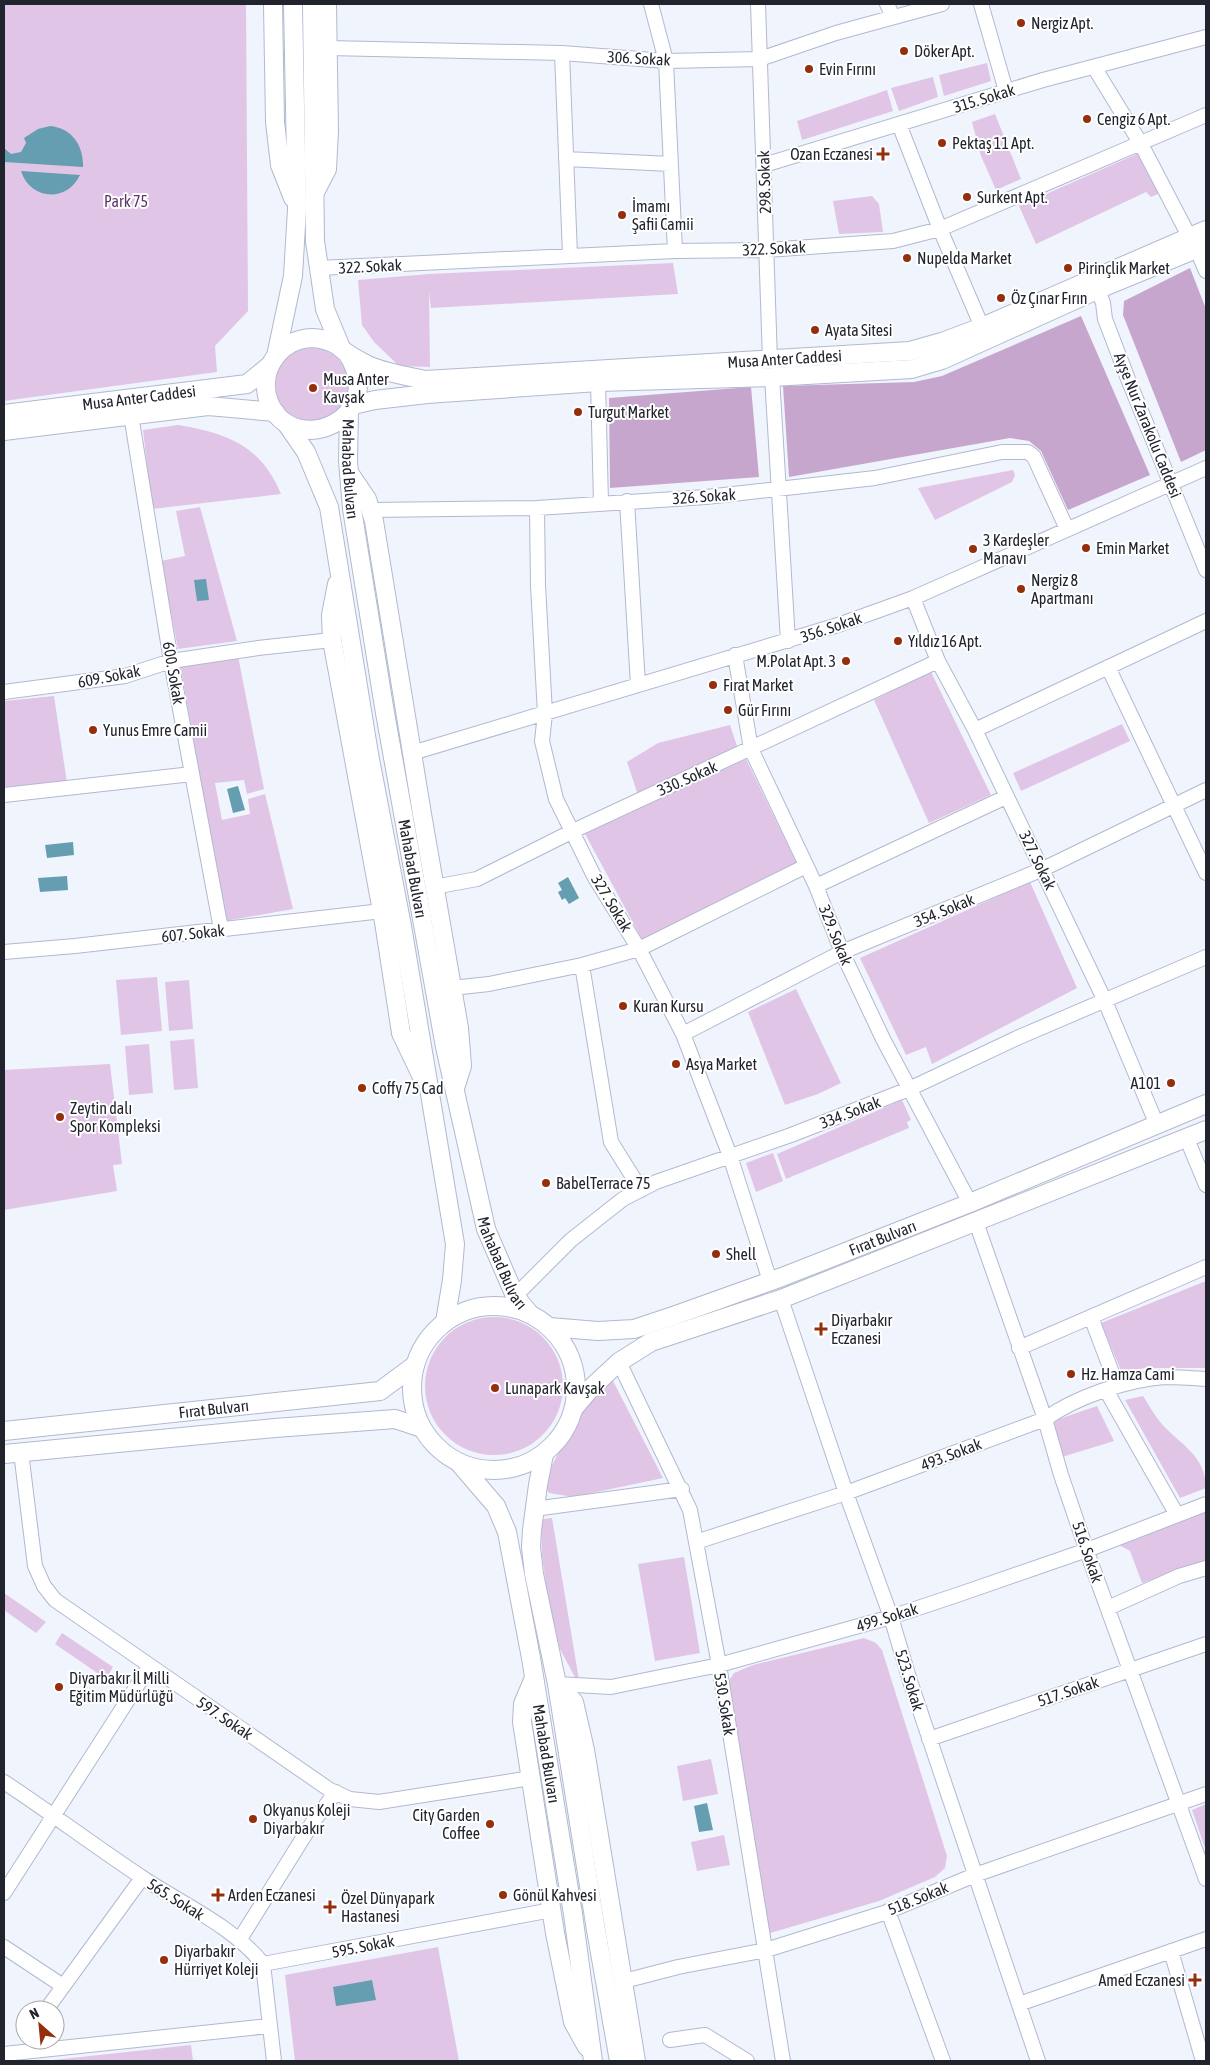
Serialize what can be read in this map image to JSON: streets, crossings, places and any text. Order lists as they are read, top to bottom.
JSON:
{
  "streets": {
    "main road": ["Musa Anter Caddesi", "Mahabad Bulvarı", "Fırat Bulvarı"],
    "street": [
      "306. Sokak",
      "315. Sokak",
      "298. Sokak",
      "322. Sokak",
      "Ayşe Nur Zarakolu Caddesi",
      "326. Sokak",
      "356. Sokak",
      "600. Sokak",
      "609. Sokak",
      "330. Sokak",
      "327. Sokak",
      "354. Sokak",
      "607. Sokak",
      "329. Sokak",
      "334. Sokak",
      "493. Sokak",
      "516. Sokak",
      "499. Sokak",
      "523. Sokak",
      "517. Sokak",
      "530. Sokak",
      "597. Sokak",
      "518. Sokak",
      "565. Sokak",
      "595. Sokak"
    ]
  },
  "crossings": [
    ["306. Sokak", "298. Sokak"],
    ["315. Sokak", "298. Sokak"],
    ["298. Sokak", "322. Sokak"],
    ["298. Sokak", "Musa Anter Caddesi"],
    ["298. Sokak", "326. Sokak"],
    ["298. Sokak", "356. Sokak"],
    ["Musa Anter Caddesi", "Ayşe Nur Zarakolu Caddesi"],
    ["Musa Anter Caddesi", "Mahabad Bulvarı"],
    ["Musa Anter Caddesi", "600. Sokak"],
    ["Ayşe Nur Zarakolu Caddesi", "356. Sokak"],
    ["Mahabad Bulvarı", "334. Sokak"],
    ["Mahabad Bulvarı", "Fırat Bulvarı"],
    ["Mahabad Bulvarı", "499. Sokak"],
    ["326. Sokak", "356. Sokak"],
    ["326. Sokak", "327. Sokak"],
    ["356. Sokak", "327. Sokak"],
    ["356. Sokak", "329. Sokak"],
    ["600. Sokak", "609. Sokak"],
    ["600. Sokak", "607. Sokak"],
    ["330. Sokak", "327. Sokak"],
    ["330. Sokak", "329. Sokak"],
    ["327. Sokak", "354. Sokak"],
    ["327. Sokak", "334. Sokak"],
    ["327. Sokak", "Fırat Bulvarı"],
    ["354. Sokak", "329. Sokak"],
    ["329. Sokak", "334. Sokak"],
    ["329. Sokak", "Fırat Bulvarı"],
    ["Fırat Bulvarı", "516. Sokak"],
    ["Fırat Bulvarı", "523. Sokak"],
    ["Fırat Bulvarı", "530. Sokak"],
    ["Fırat Bulvarı", "597. Sokak"],
    ["493. Sokak", "516. Sokak"],
    ["493. Sokak", "523. Sokak"],
    ["493. Sokak", "530. Sokak"],
    ["516. Sokak", "499. Sokak"],
    ["516. Sokak", "517. Sokak"],
    ["516. Sokak", "518. Sokak"],
    ["499. Sokak", "523. Sokak"],
    ["499. Sokak", "530. Sokak"],
    ["523. Sokak", "517. Sokak"],
    ["523. Sokak", "518. Sokak"],
    ["530. Sokak", "518. Sokak"],
    ["565. Sokak", "595. Sokak"]
  ],
  "parks": ["Park 75"],
  "places": {
    "other": [
      "Nergiz Apt.",
      "Döker Apt.",
      "Evin Fırını",
      "Cengiz 6 Apt.",
      "Pektaş 11 Apt.",
      "Surkent Apt.",
      "İmamı Şafii Camii",
      "Nupelda Market",
      "Pirinçlik Market",
      "Öz Çınar Fırın",
      "Ayata Sitesi",
      "Musa Anter Kavşak",
      "Turgut Market",
      "Emin Market",
      "3 Kardeşler Manavı",
      "Nergiz 8 Apartmanı",
      "Yıldız 16 Apt.",
      "M.Polat Apt. 3",
      "Fırat Market",
      "Gür Fırını",
      "Yunus Emre Camii",
      "Kuran Kursu",
      "Asya Market",
      "A101",
      "Coffy 75 Cad",
      "Zeytin dalı Spor Kompleksi",
      "BabelTerrace 75",
      "Shell",
      "Hz. Hamza Cami",
      "Lunapark Kavşak",
      "Diyarbakır İl Milli Eğitim Müdürlüğü",
      "Okyanus Koleji Diyarbakır",
      "City Garden Coffee",
      "Gönül Kahvesi",
      "Diyarbakır Hürriyet Koleji"
    ],
    "health": [
      "Ozan Eczanesi",
      "Diyarbakır Eczanesi",
      "Arden Eczanesi",
      "Özel Dünyapark Hastanesi",
      "Amed Eczanesi"
    ]
  },
  "north": "top left"
}
